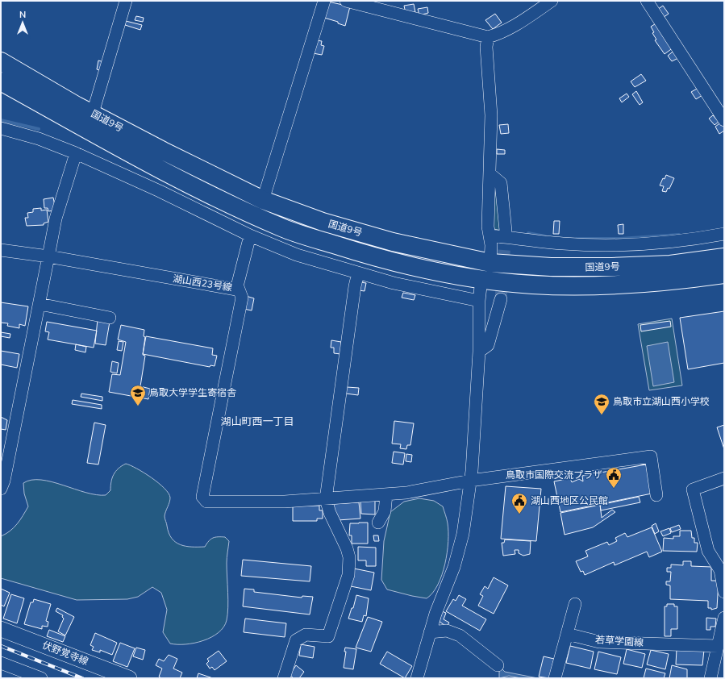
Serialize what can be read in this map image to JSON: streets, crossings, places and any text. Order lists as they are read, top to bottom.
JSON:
{
  "streets": {
    "highway": ["国道9号"],
    "main road": ["伏野覚寺線"],
    "street": ["湖山西23号線", "若草学園線"]
  },
  "districts": ["湖山町西一丁目"],
  "places": {
    "school or university": ["鳥取大学学生寄宿舎", "鳥取市立湖山西小学校"],
    "public building": ["鳥取市国際交流プラザ", "湖山西地区公民館"]
  },
  "north": "top"
}
